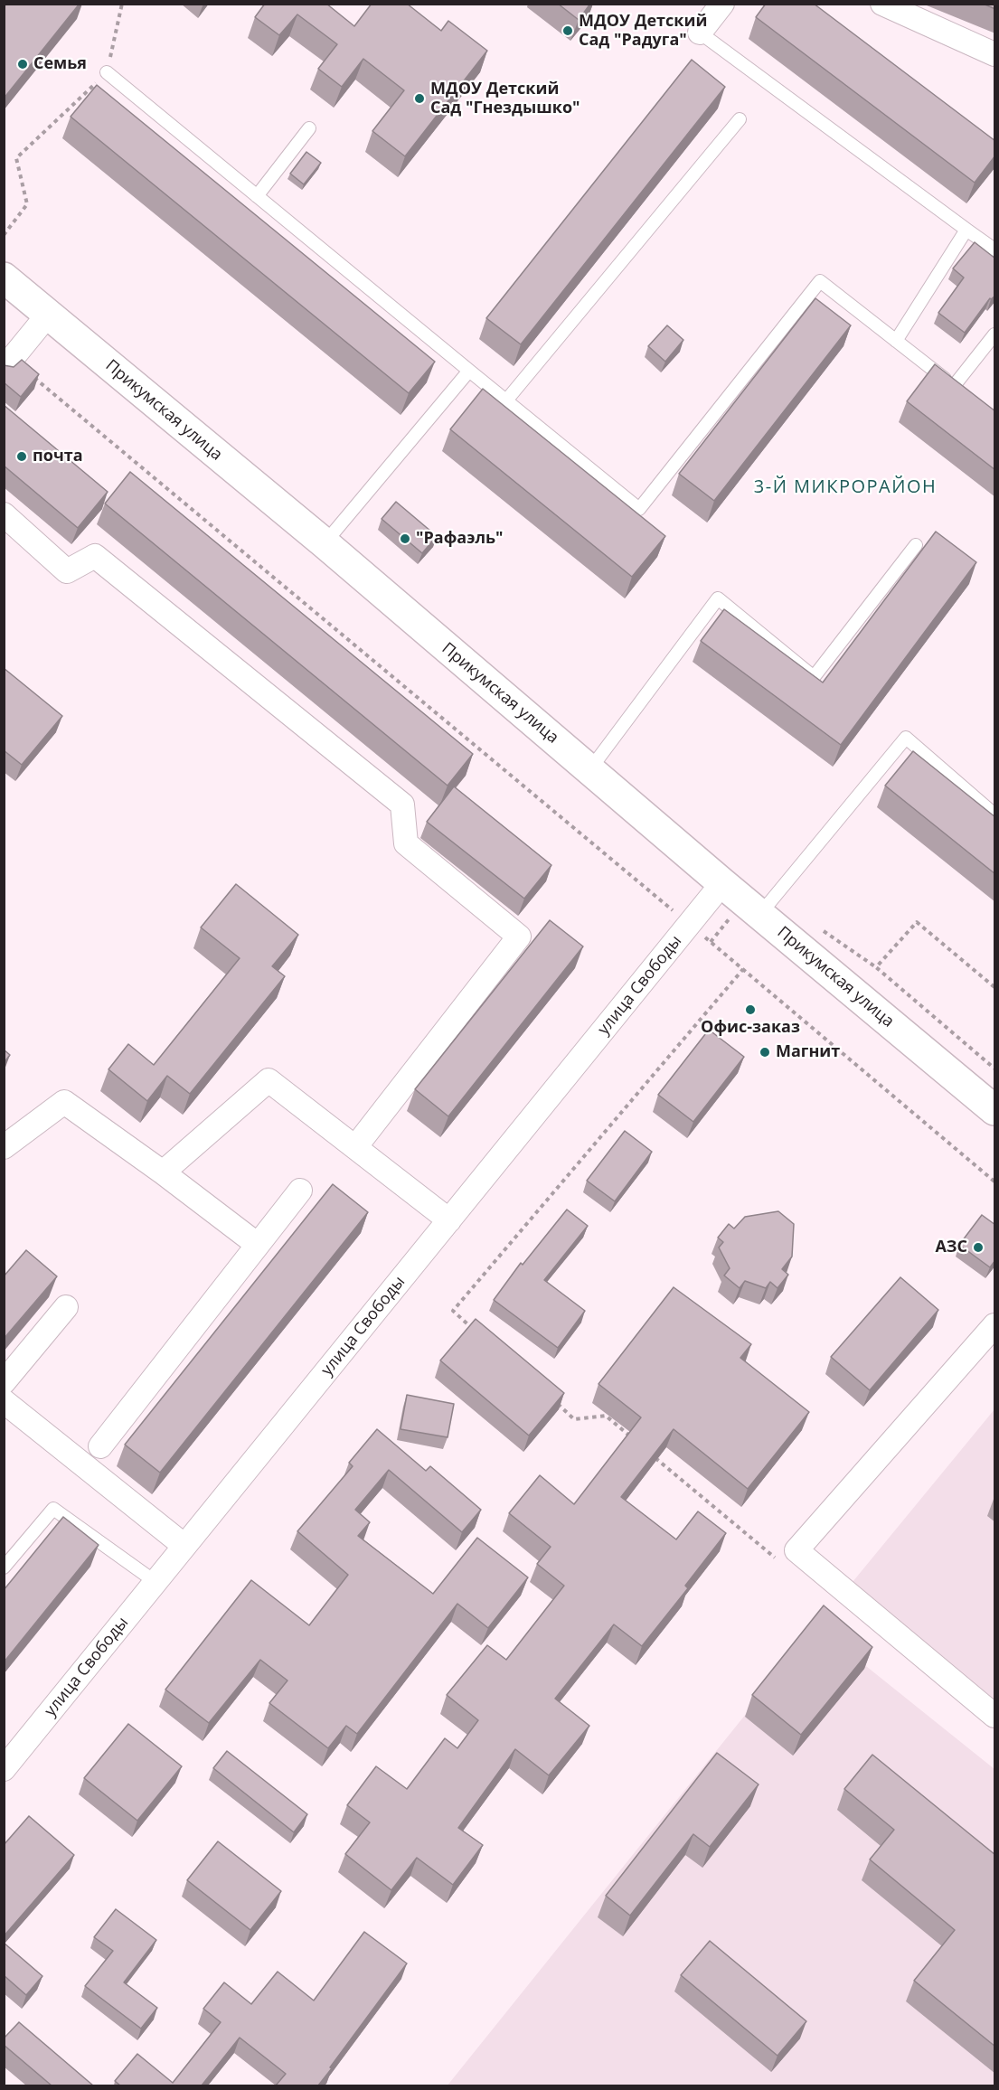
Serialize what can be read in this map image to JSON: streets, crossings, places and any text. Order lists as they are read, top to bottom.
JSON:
{
  "streets": {
    "main road": ["Прикумская улица"],
    "street": ["улица Свободы"]
  },
  "crossings": [
    ["Прикумская улица", "улица Свободы"]
  ],
  "districts": ["3-Й МИКРОРАЙОН"],
  "places": [
    "МДОУ Детский Сад \"Радуга\"",
    "Семья",
    "МДОУ Детский Сад \"Гнездышко\"",
    "почта",
    "\"Рафаэль\"",
    "Офис-заказ",
    "Магнит",
    "АЗС"
  ]
}
